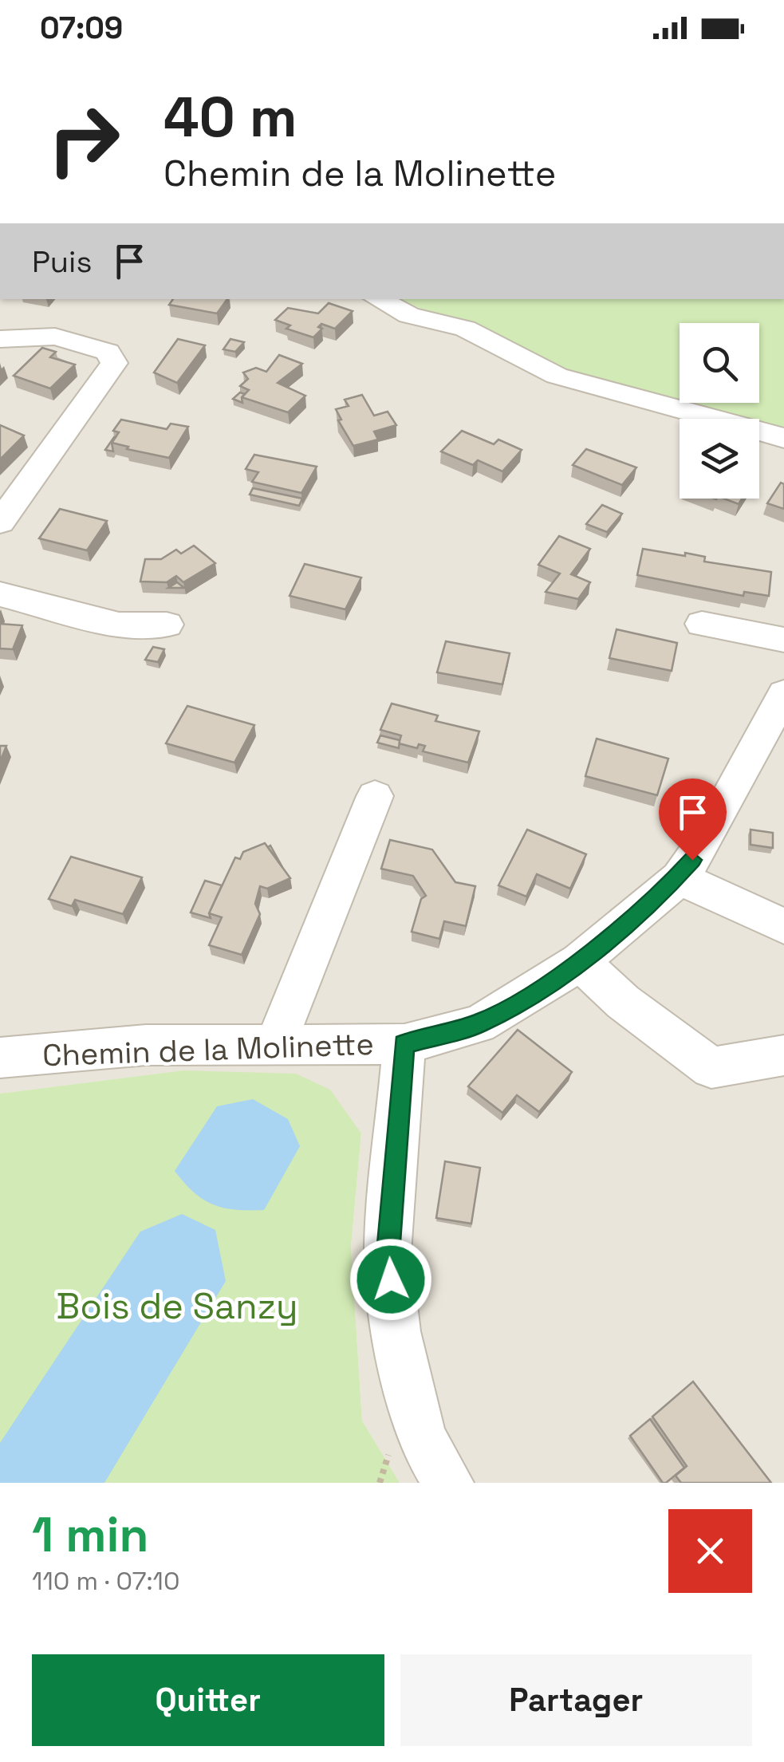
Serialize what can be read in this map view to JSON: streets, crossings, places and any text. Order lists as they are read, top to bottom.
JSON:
{
  "streets": {
    "street": ["Chemin de la Molinette"]
  },
  "parks": ["Bois de Sanzy"],
  "page": {
    "status": "07:09",
    "turn": ["40 m", "Chemin de la Molinette"],
    "then": "Puis",
    "heading": ["1 min", "110 m · 07:10"],
    "buttons": ["Quitter", "Partager"]
  }
}
